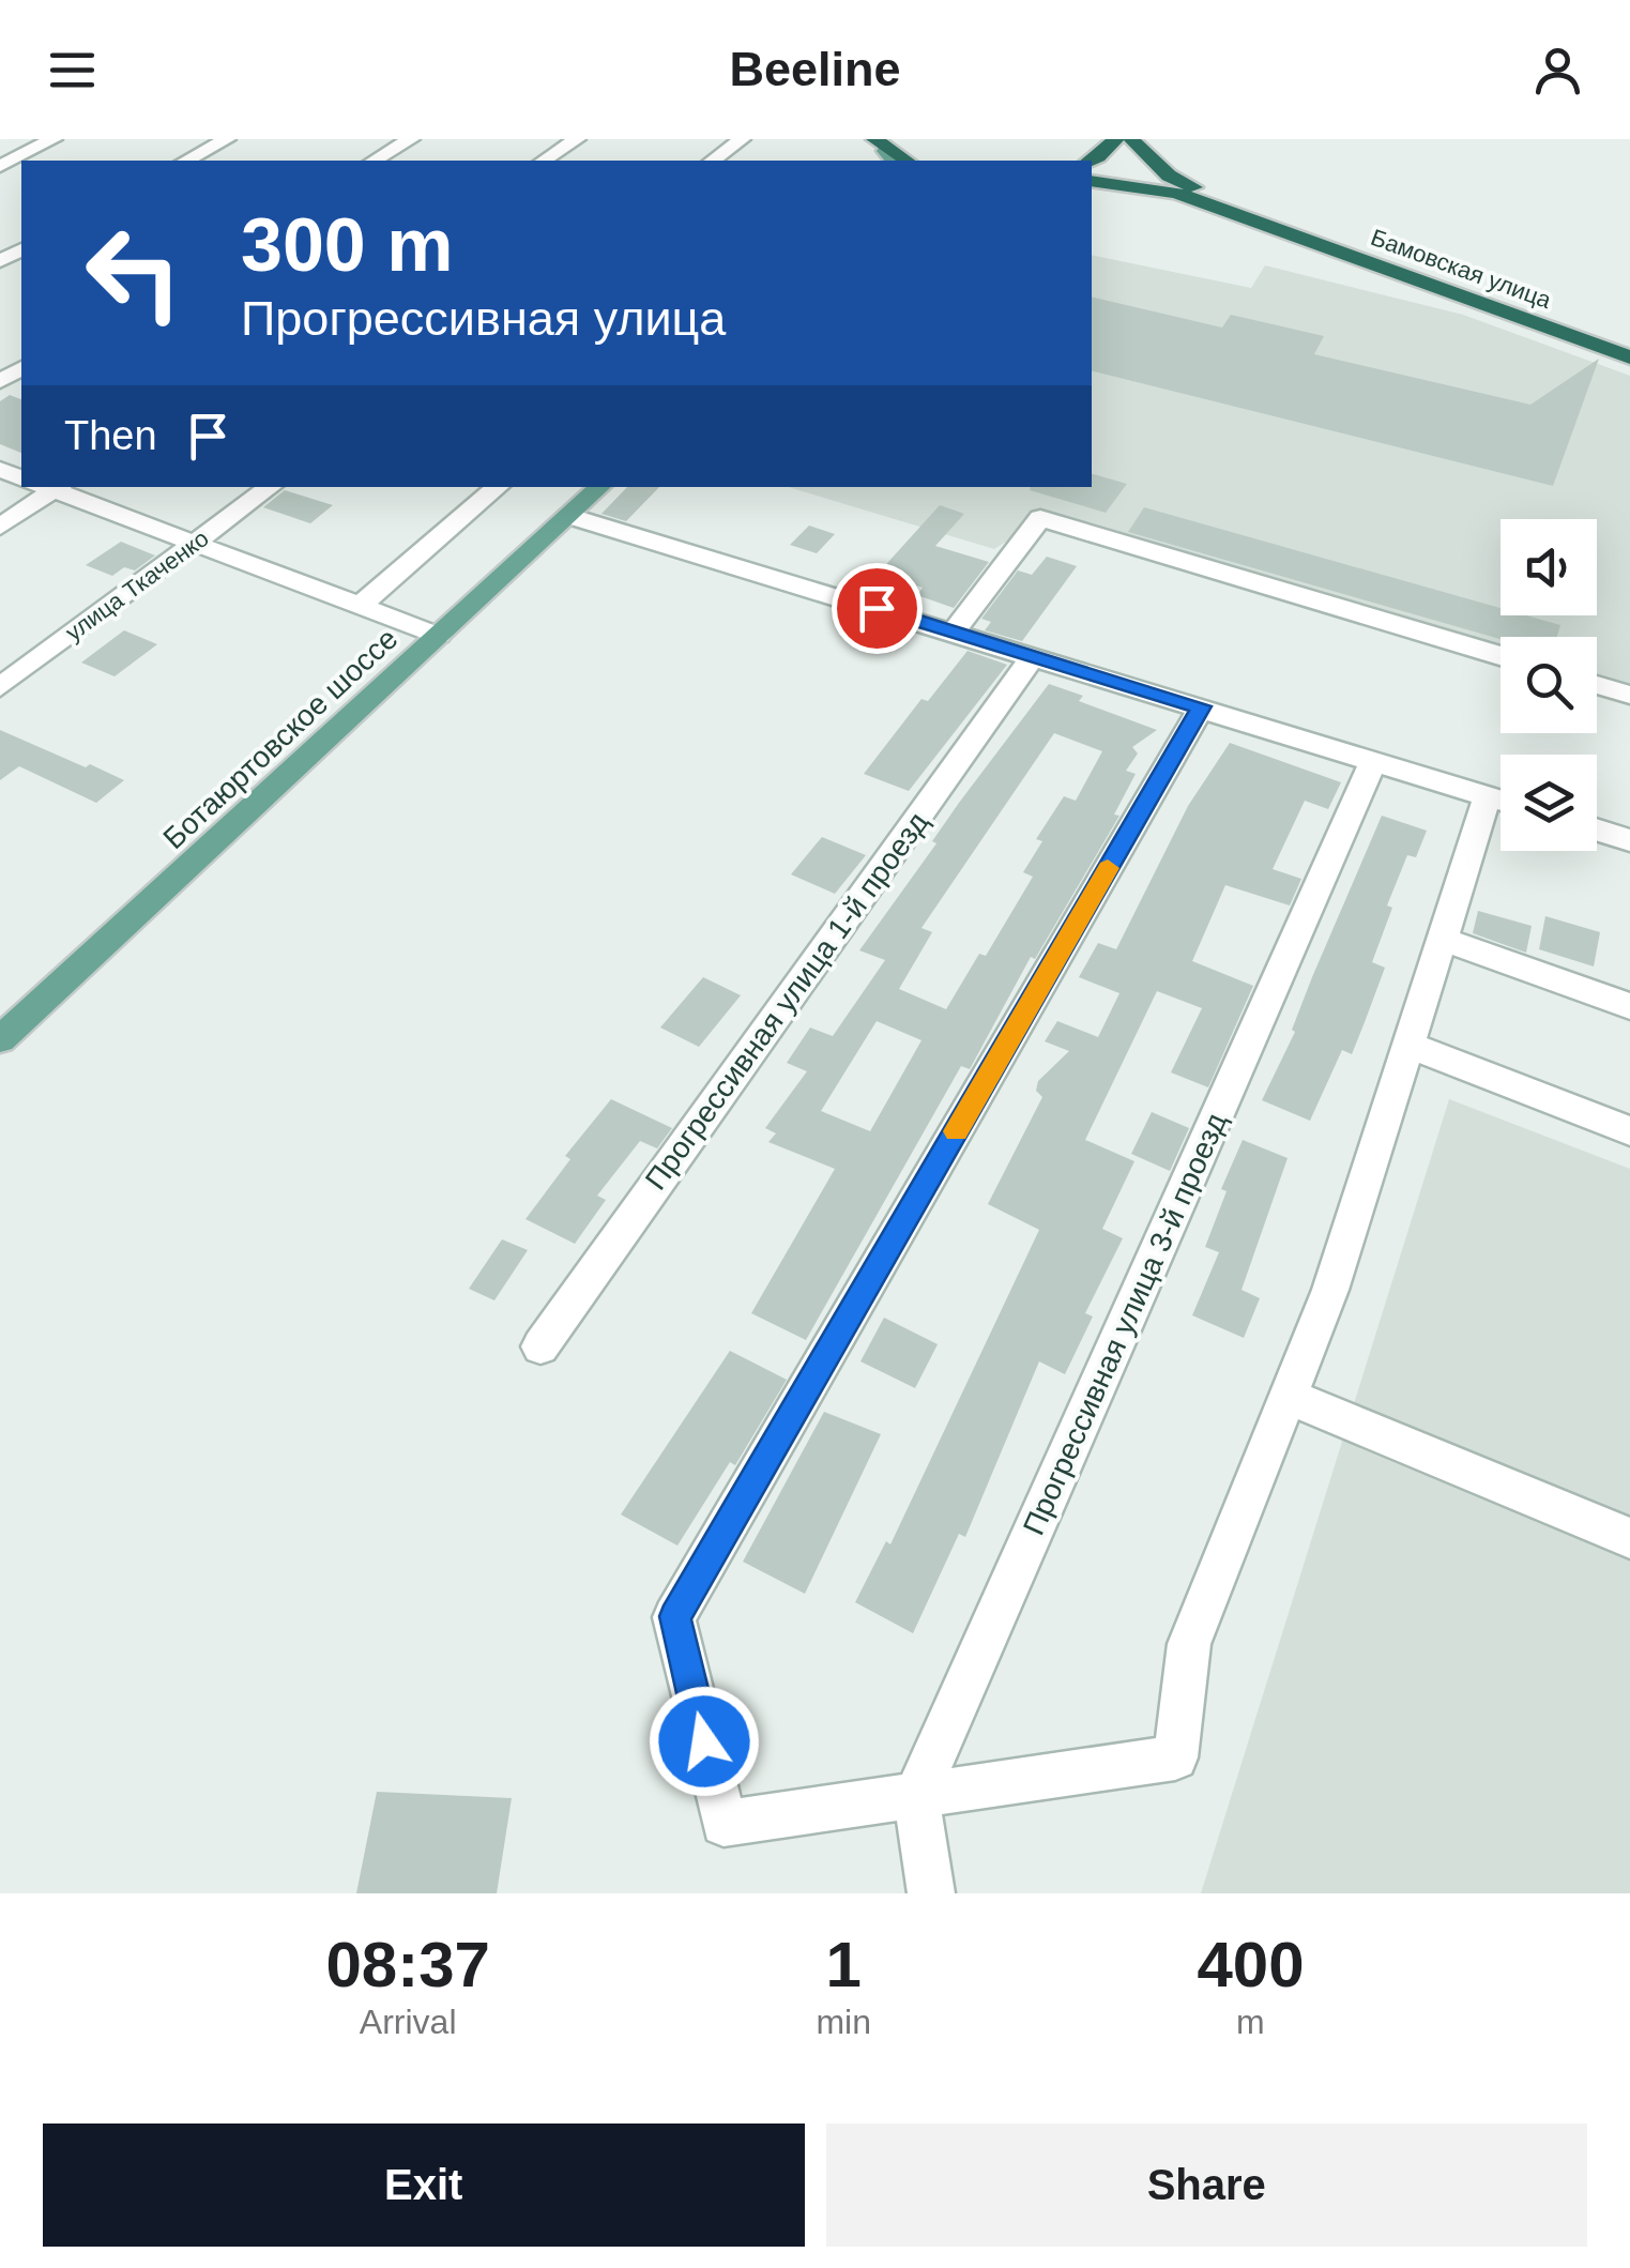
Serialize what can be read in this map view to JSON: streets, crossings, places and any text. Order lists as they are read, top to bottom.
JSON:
{
  "streets": {
    "highway": ["Бамовская улица"],
    "main road": ["Ботаюртовское шоссе"],
    "street": ["улица Ткаченко", "Прогрессивная улица 1-й проезд", "Прогрессивная улица 3-й проезд"]
  },
  "page": {
    "header": "Beeline",
    "turn": ["300 m", "Прогрессивная улица"],
    "then": "Then",
    "eta": [
      "08:37",
      "Arrival",
      "1",
      "min",
      "400",
      "m"
    ],
    "buttons": ["Exit", "Share"]
  }
}
